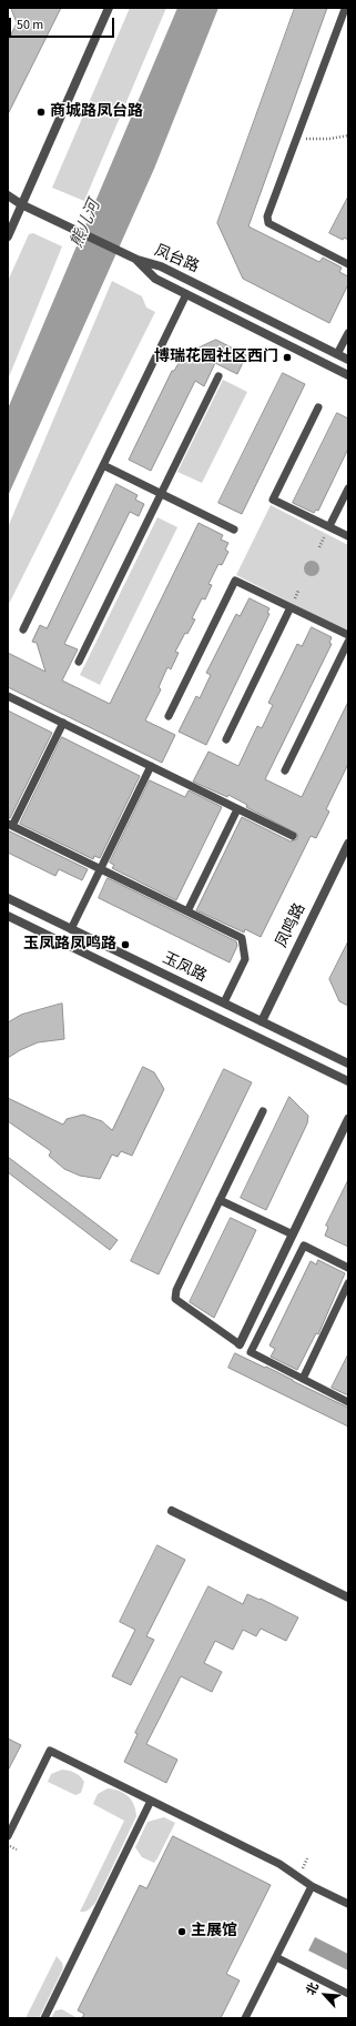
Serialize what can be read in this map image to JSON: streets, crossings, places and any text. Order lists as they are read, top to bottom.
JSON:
{
  "streets": {
    "street": ["凤台路", "凤鸣路", "玉凤路"]
  },
  "crossings": [
    ["凤鸣路", "玉凤路"]
  ],
  "water": ["熊儿河"],
  "places": [
    "商城路凤台路",
    "博瑞花园社区西门",
    "玉凤路凤鸣路",
    "主展馆"
  ],
  "scale_bar": "50 m",
  "north": "top left"
}
